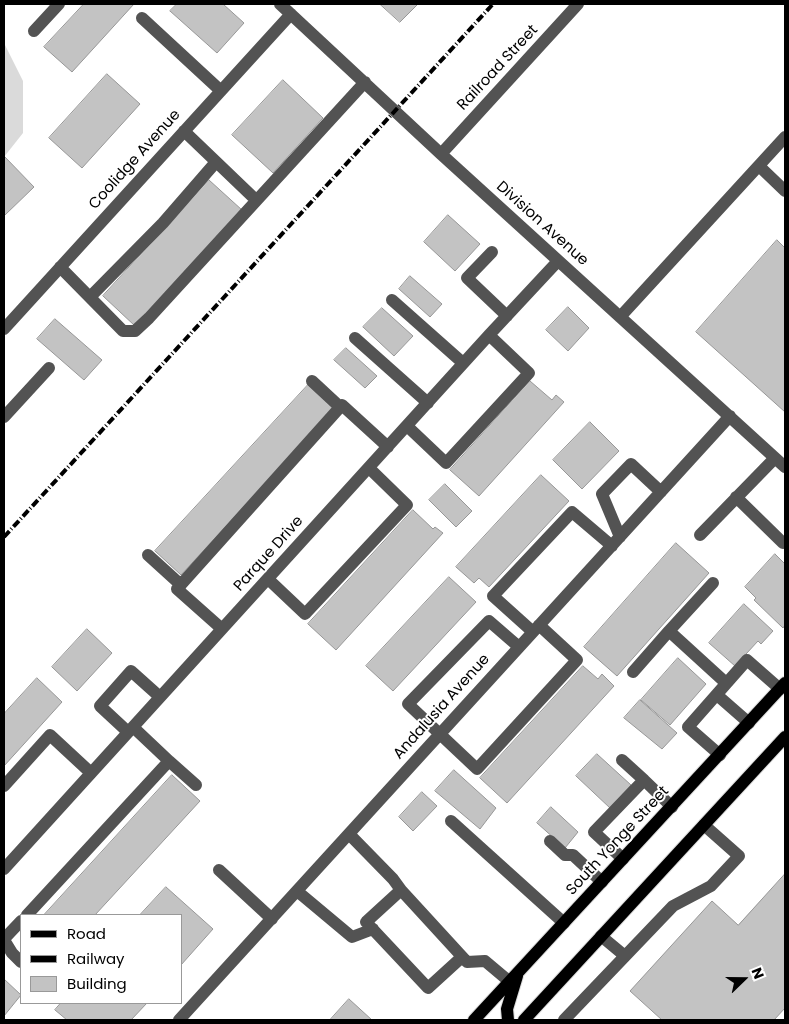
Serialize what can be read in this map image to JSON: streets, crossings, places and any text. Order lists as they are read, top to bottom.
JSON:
{
  "streets": {
    "main road": ["South Yonge Street"],
    "street": [
      "Railroad Street",
      "Coolidge Avenue",
      "Division Avenue",
      "Parque Drive",
      "Andalusia Avenue"
    ]
  },
  "crossings": [
    ["Railroad Street", "Division Avenue"],
    ["Coolidge Avenue", "Division Avenue"],
    ["Division Avenue", "Parque Drive"],
    ["Division Avenue", "Andalusia Avenue"]
  ],
  "legend": ["Road", "Railway", "Building"],
  "north": "right"
}
